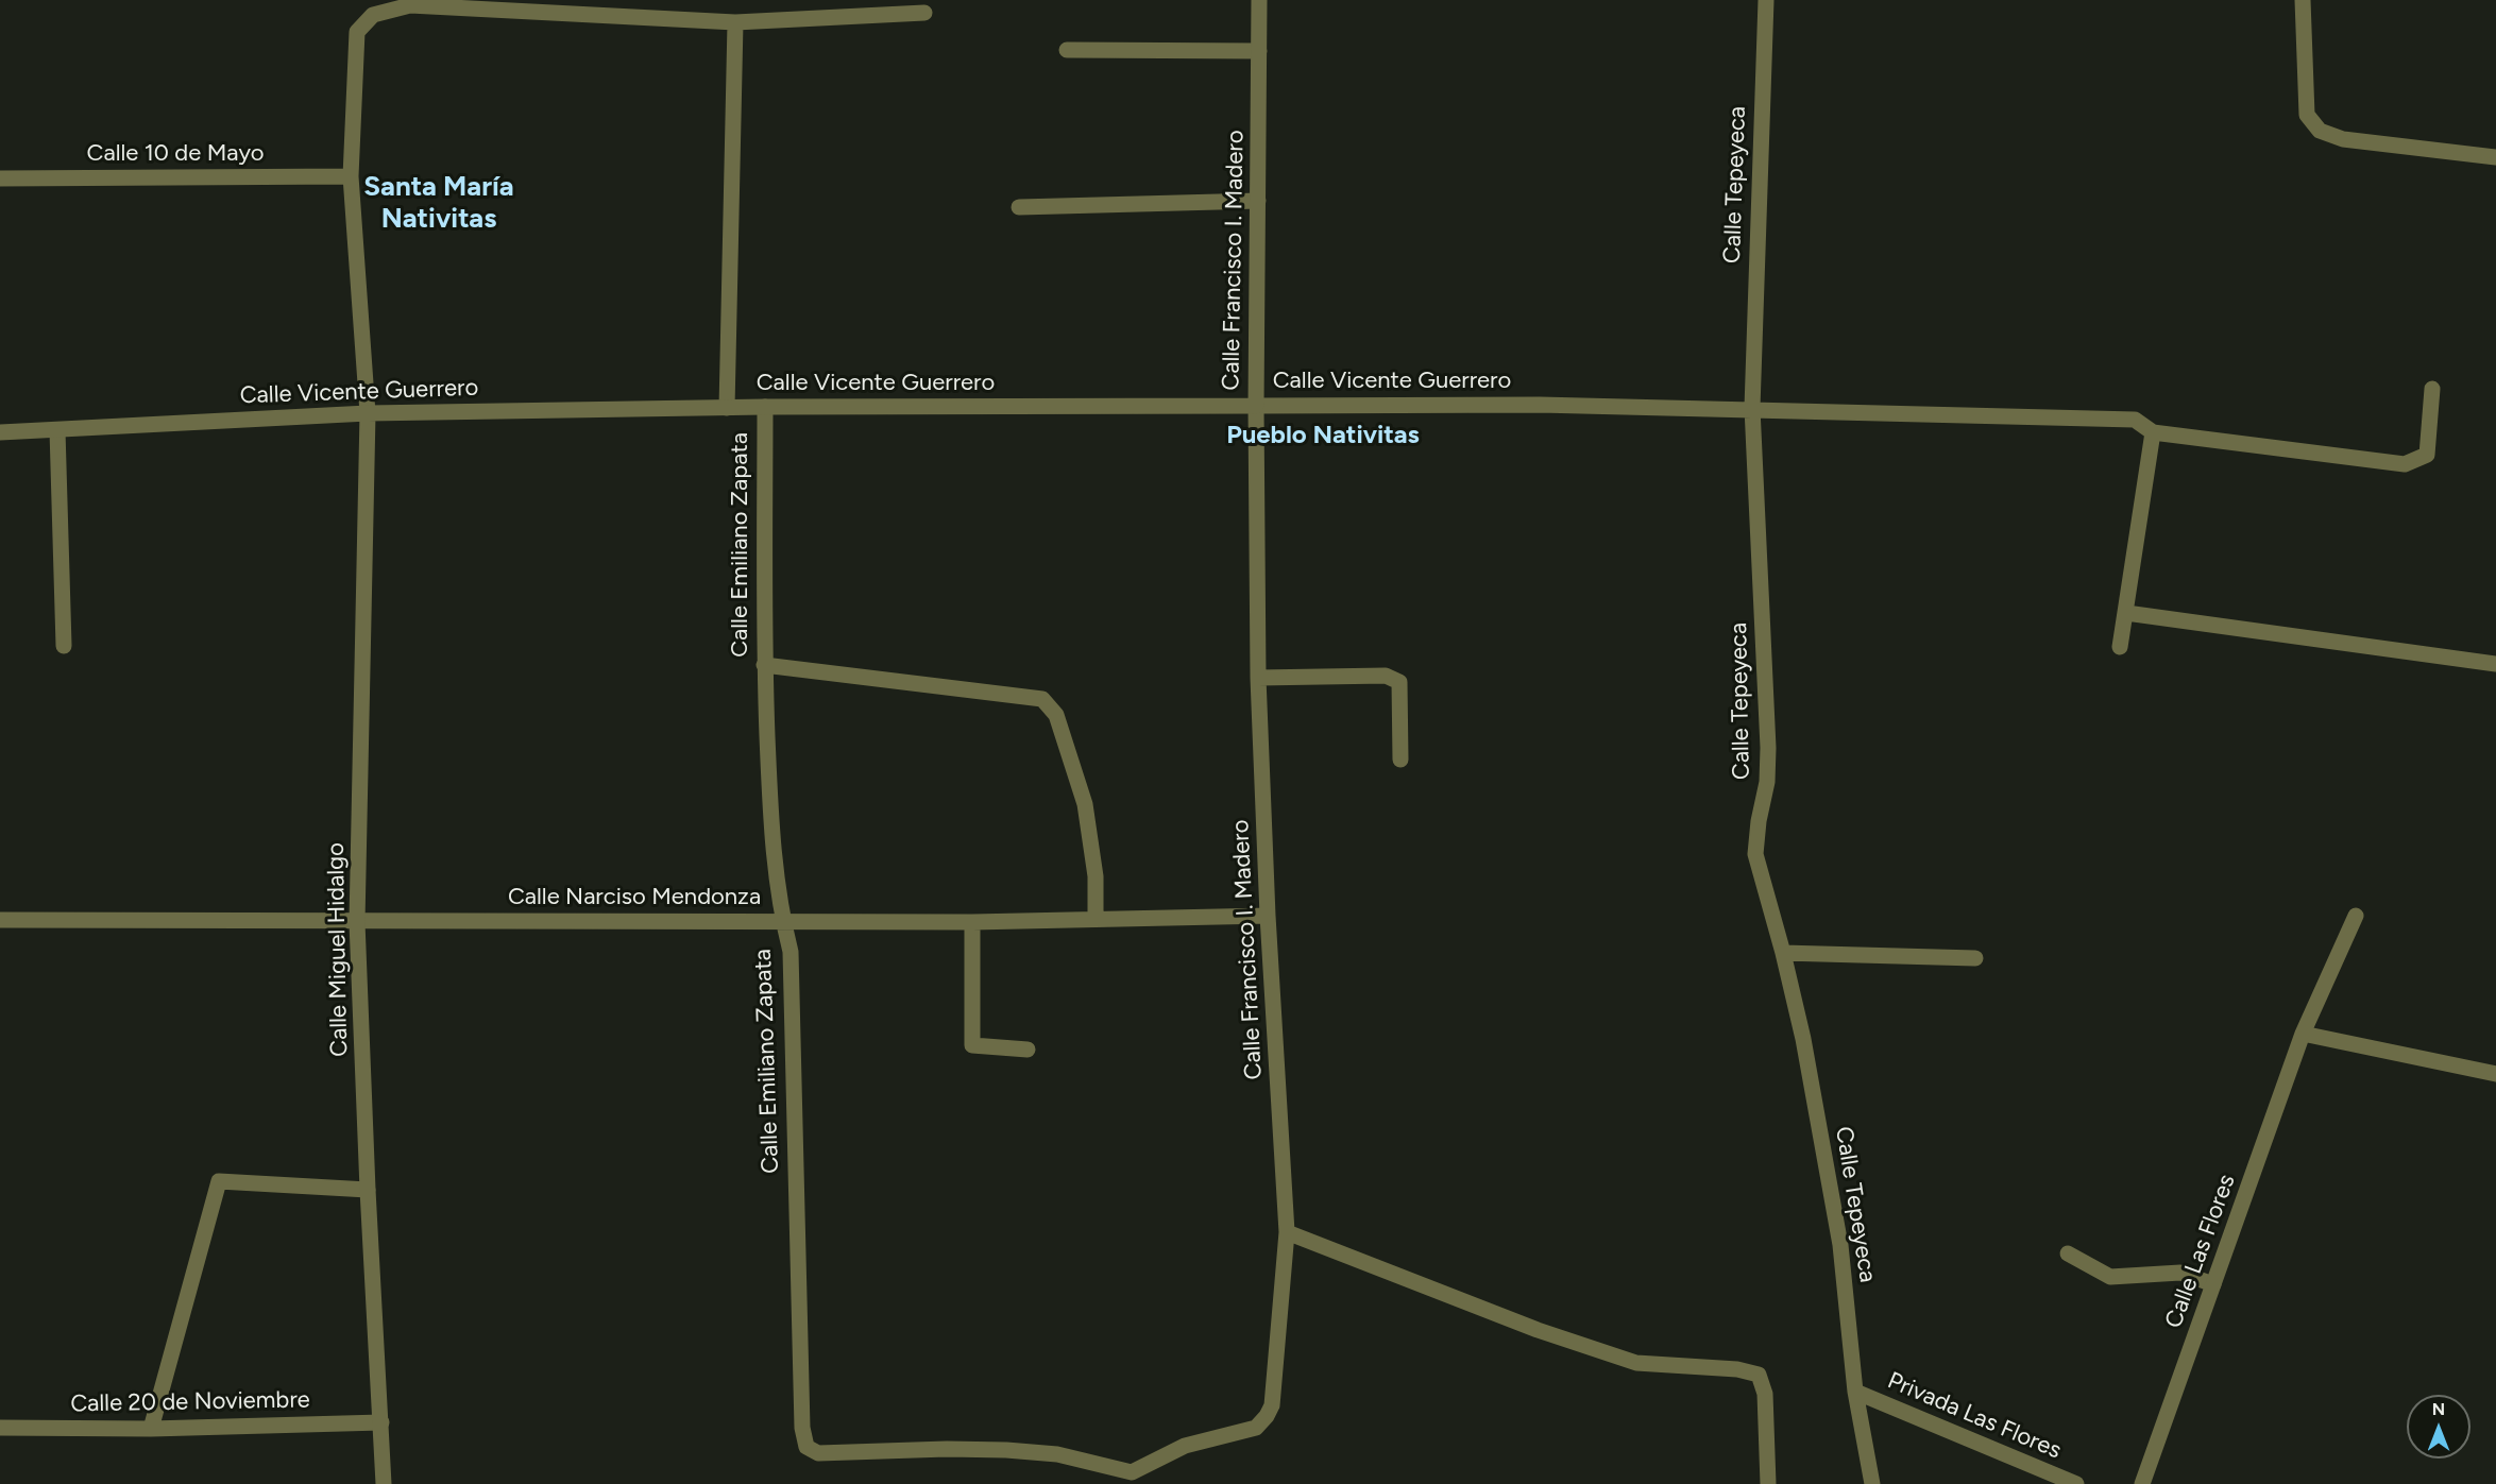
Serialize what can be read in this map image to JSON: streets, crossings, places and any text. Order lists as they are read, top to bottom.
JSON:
{
  "streets": {
    "street": [
      "Calle 10 de Mayo",
      "Calle Tepeyeca",
      "Calle Francisco I. Madero",
      "Calle Vicente Guerrero",
      "Calle Emiliano Zapata",
      "Calle Narciso Mendonza",
      "Calle Miguel Hidalgo",
      "Calle Las Flores",
      "Calle 20 de Noviembre",
      "Privada Las Flores"
    ]
  },
  "crossings": [
    ["Calle 10 de Mayo", "Calle Miguel Hidalgo"],
    ["Calle Tepeyeca", "Calle Vicente Guerrero"],
    ["Calle Tepeyeca", "Privada Las Flores"],
    ["Calle Francisco I. Madero", "Calle Vicente Guerrero"],
    ["Calle Francisco I. Madero", "Calle Emiliano Zapata"],
    ["Calle Francisco I. Madero", "Calle Narciso Mendonza"],
    ["Calle Vicente Guerrero", "Calle Emiliano Zapata"],
    ["Calle Vicente Guerrero", "Calle Miguel Hidalgo"],
    ["Calle Emiliano Zapata", "Calle Narciso Mendonza"],
    ["Calle Narciso Mendonza", "Calle Miguel Hidalgo"],
    ["Calle Miguel Hidalgo", "Calle 20 de Noviembre"]
  ],
  "districts": ["Santa María Nativitas", "Pueblo Nativitas"],
  "north": "top"
}
